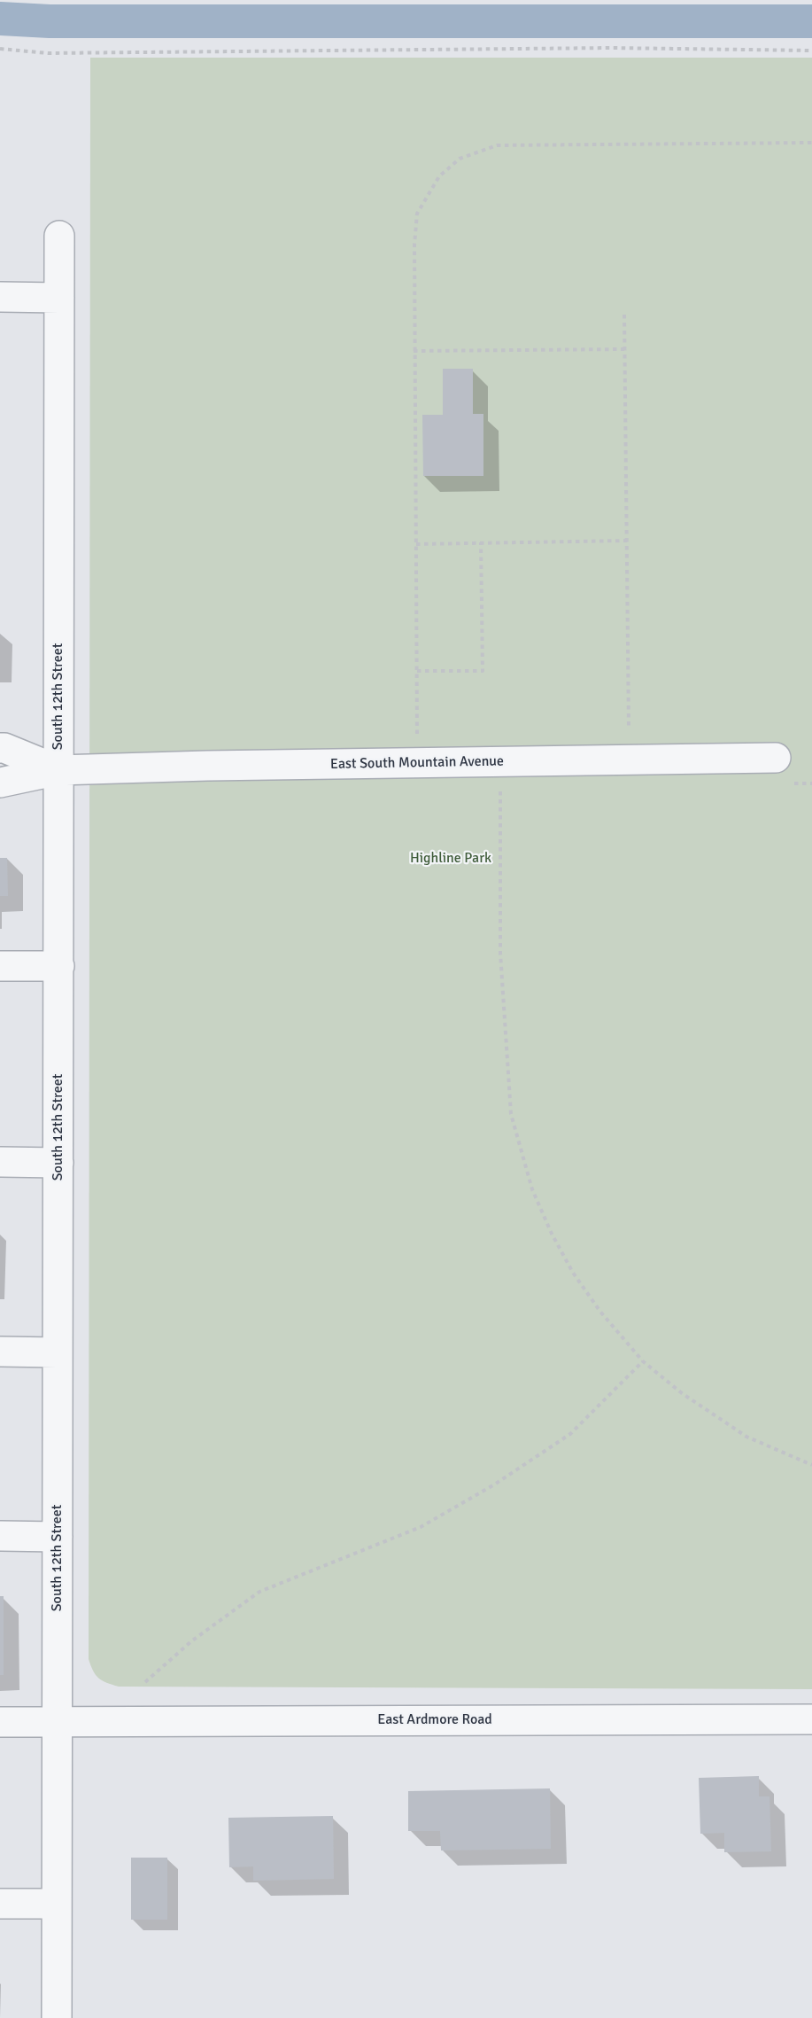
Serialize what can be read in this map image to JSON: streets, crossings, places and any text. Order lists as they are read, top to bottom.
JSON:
{
  "streets": {
    "street": ["South 12th Street", "East South Mountain Avenue", "East Ardmore Road"]
  },
  "crossings": [
    ["South 12th Street", "East South Mountain Avenue"],
    ["South 12th Street", "East Ardmore Road"]
  ],
  "parks": ["Highline Park"]
}
